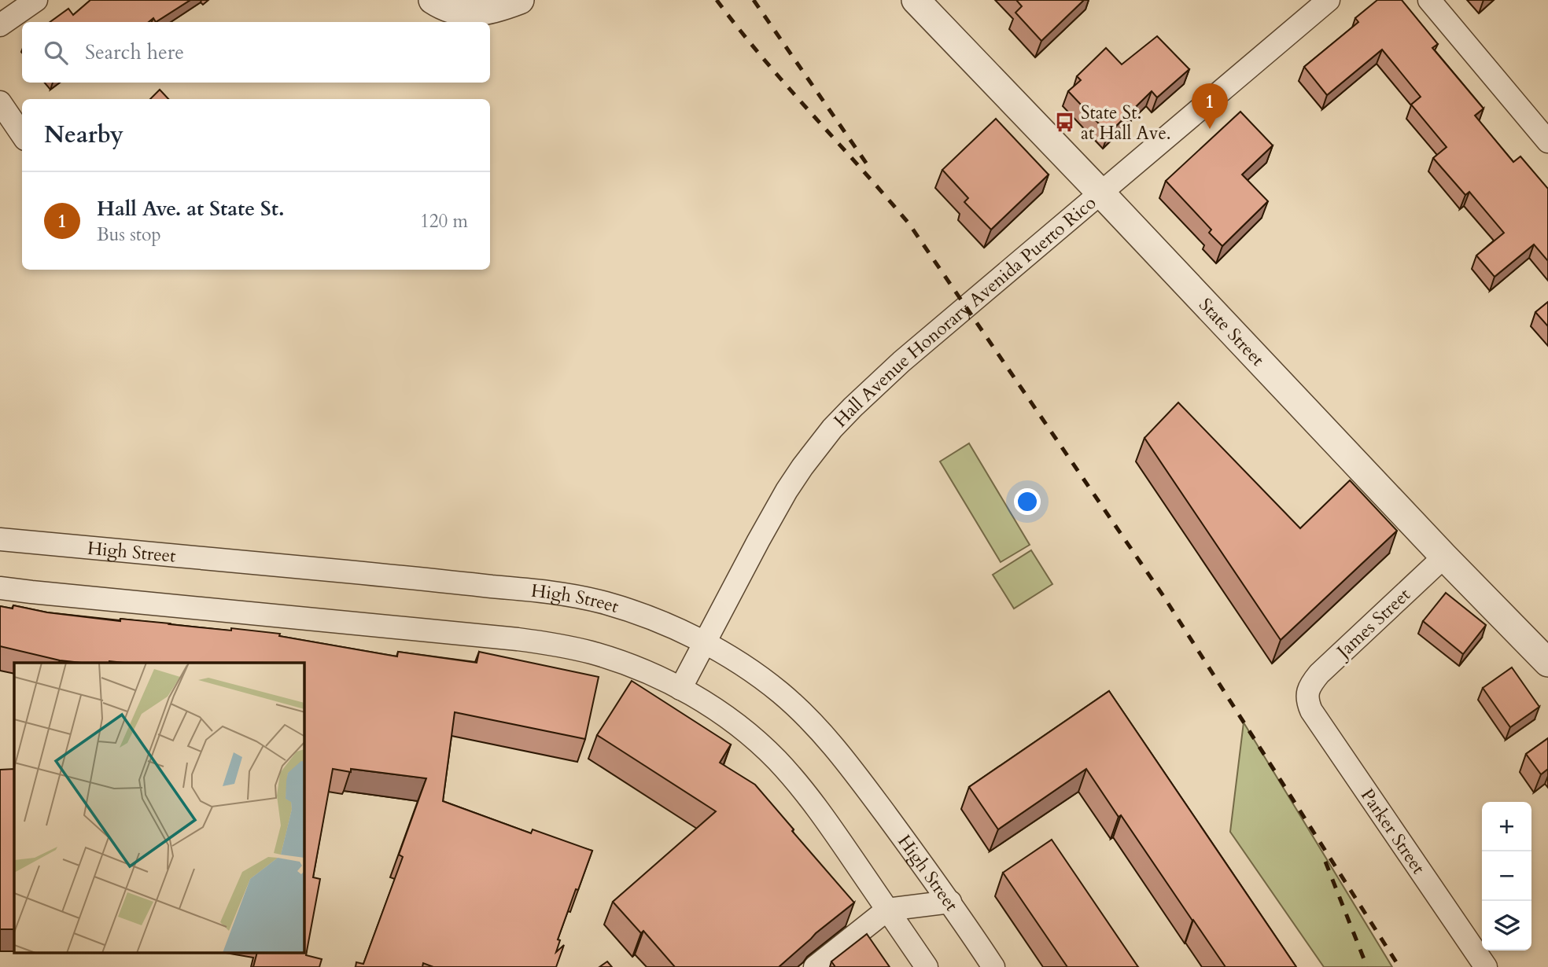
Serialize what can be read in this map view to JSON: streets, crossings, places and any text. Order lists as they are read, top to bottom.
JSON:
{
  "streets": {
    "street": [
      "Hall Avenue Honorary Avenida Puerto Rico",
      "State Street",
      "High Street",
      "James Street",
      "Parker Street"
    ]
  },
  "crossings": [
    ["Hall Avenue Honorary Avenida Puerto Rico", "State Street"],
    ["Hall Avenue Honorary Avenida Puerto Rico", "High Street"],
    ["State Street", "James Street"],
    ["James Street", "Parker Street"]
  ],
  "places": {
    "bus stop": ["State St. at Hall Ave."]
  },
  "page": {
    "search": "Search here",
    "pins": "1",
    "heading": "Nearby",
    "list": [
      {
        "mark": "1",
        "name": "Hall Ave. at State St.",
        "note": "Bus stop",
        "value": "120 m"
      }
    ],
    "map_buttons": ["+", "−"]
  }
}
